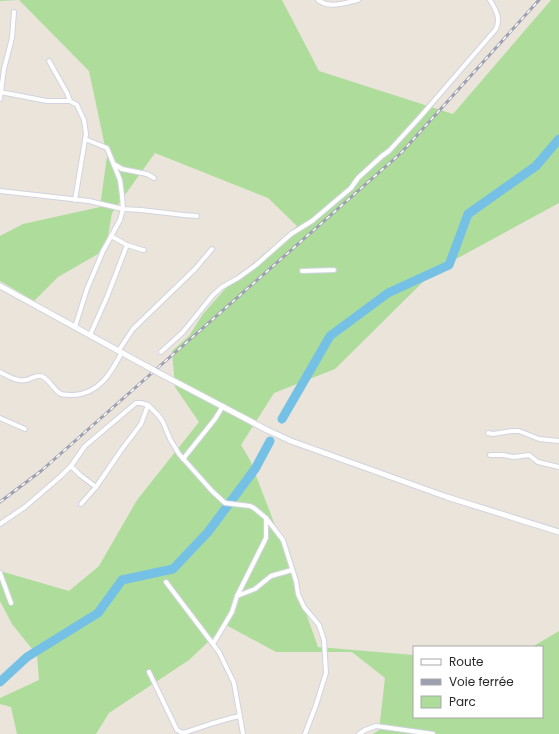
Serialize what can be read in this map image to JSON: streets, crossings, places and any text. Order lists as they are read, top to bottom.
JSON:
{
  "legend": ["Route", "Voie ferrée", "Parc"]
}
